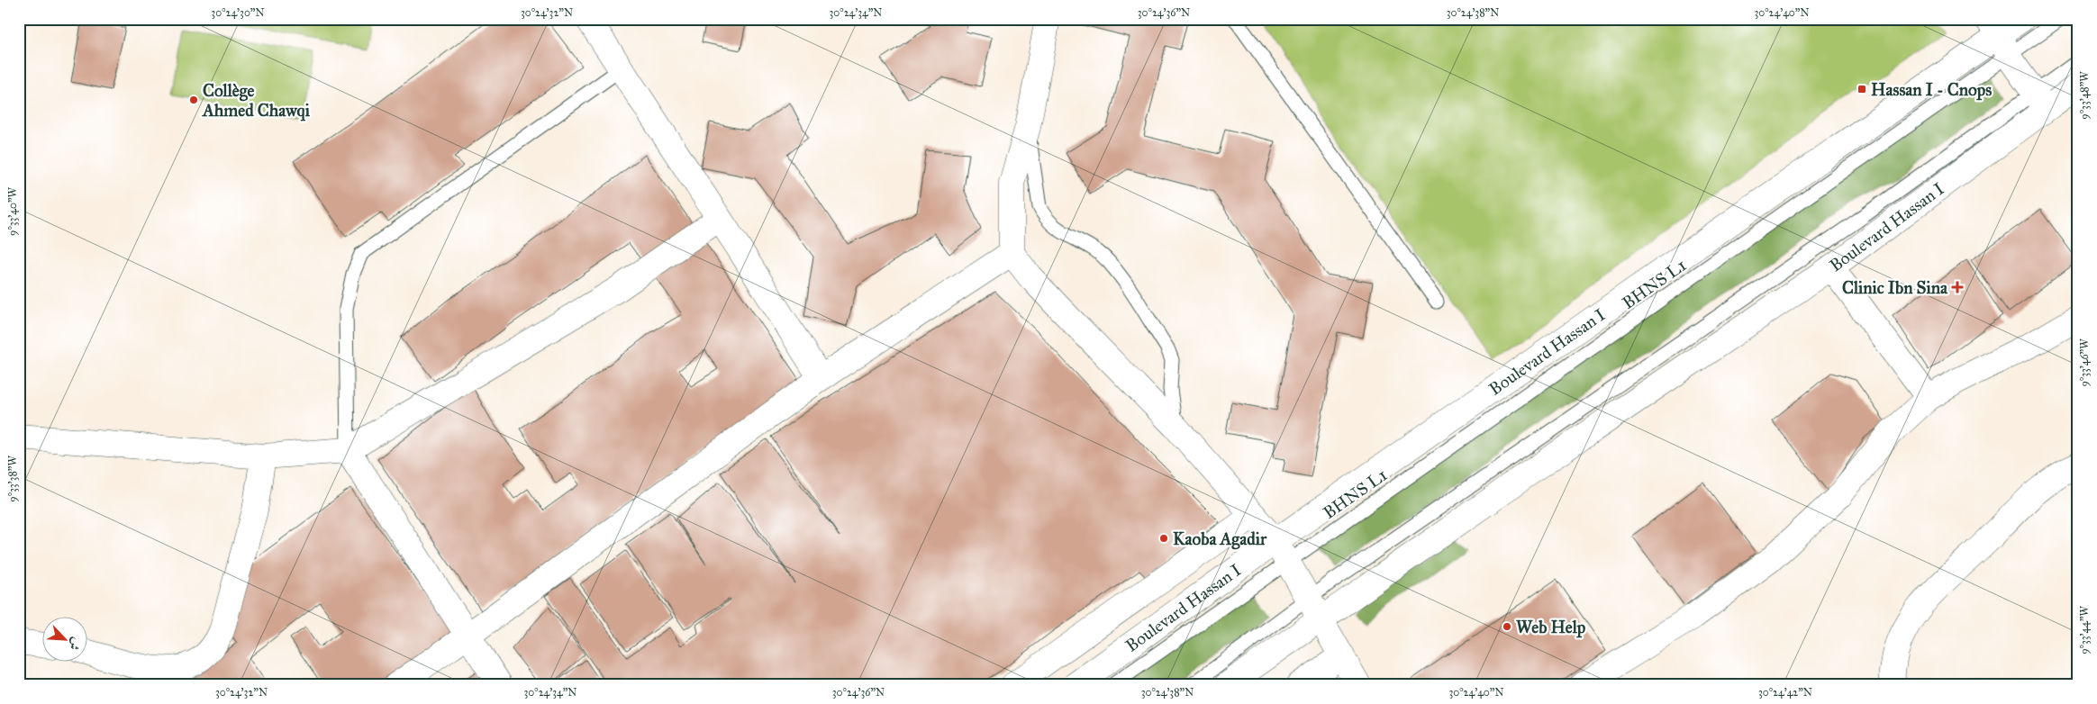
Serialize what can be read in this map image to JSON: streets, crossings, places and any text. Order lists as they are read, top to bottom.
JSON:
{
  "streets": {
    "street": ["Boulevard Hassan I"],
    "lane": ["BHNS L1"]
  },
  "crossings": [
    ["Boulevard Hassan I", "BHNS L1"]
  ],
  "places": {
    "transit": ["Hassan I - Cnops"],
    "other": ["Collège Ahmed Chawqi", "Kaoba Agadir", "Web Help"],
    "health": ["Clinic Ibn Sina"]
  },
  "north": "bottom right",
  "coordinates": [
    "30°24'30\"N",
    "30°24'32\"N",
    "30°24'34\"N",
    "30°24'36\"N",
    "30°24'38\"N",
    "30°24'40\"N",
    "9°33'48\"W",
    "9°33'40\"W",
    "9°33'46\"W",
    "9°33'38\"W",
    "9°33'44\"W",
    "30°24'42\"N"
  ]
}
